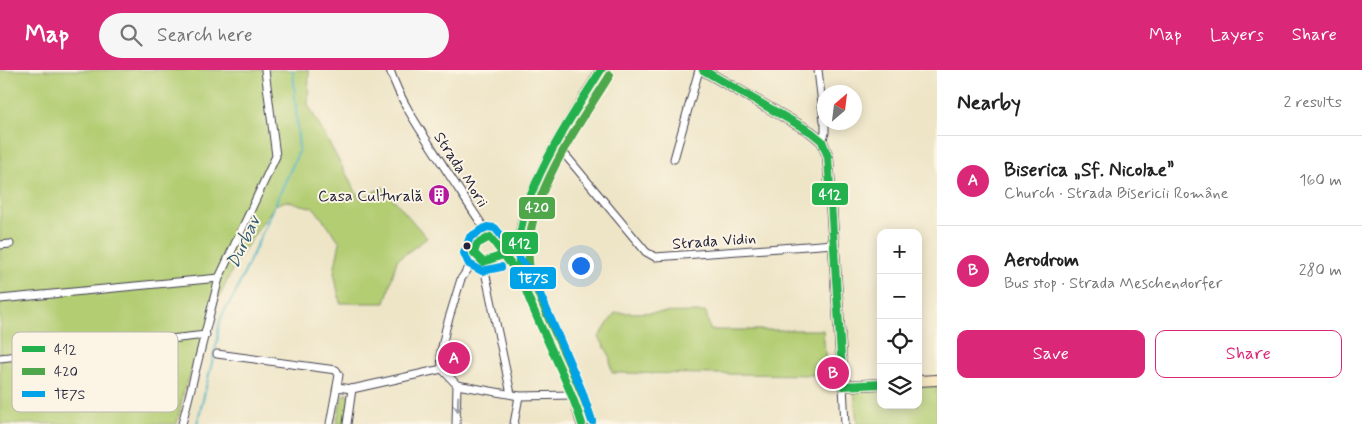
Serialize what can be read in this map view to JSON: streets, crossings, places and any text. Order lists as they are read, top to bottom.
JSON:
{
  "streets": {
    "street": ["Strada Morii", "Strada Vidin"]
  },
  "water": ["Durbav"],
  "places": {
    "building": ["Casa Culturală"]
  },
  "lines": ["transit line 412", "transit line 420", "transit line TE7S"],
  "legend": ["412", "420", "TE7S"],
  "north": "top right",
  "page": {
    "header": "Map",
    "search": "Search here",
    "nav": ["Map", "Layers", "Share"],
    "heading": ["Nearby", "2 results"],
    "list": [
      {
        "mark": "A",
        "name": "Biserica „Sf. Nicolae”",
        "note": "Church · Strada Bisericii Române",
        "value": "160 m"
      },
      {
        "mark": "B",
        "name": "Aerodrom",
        "note": "Bus stop · Strada Meschendorfer",
        "value": "280 m"
      }
    ],
    "map_buttons": ["+", "−"],
    "buttons": ["Save", "Share"],
    "pins": ["A", "B"]
  }
}
